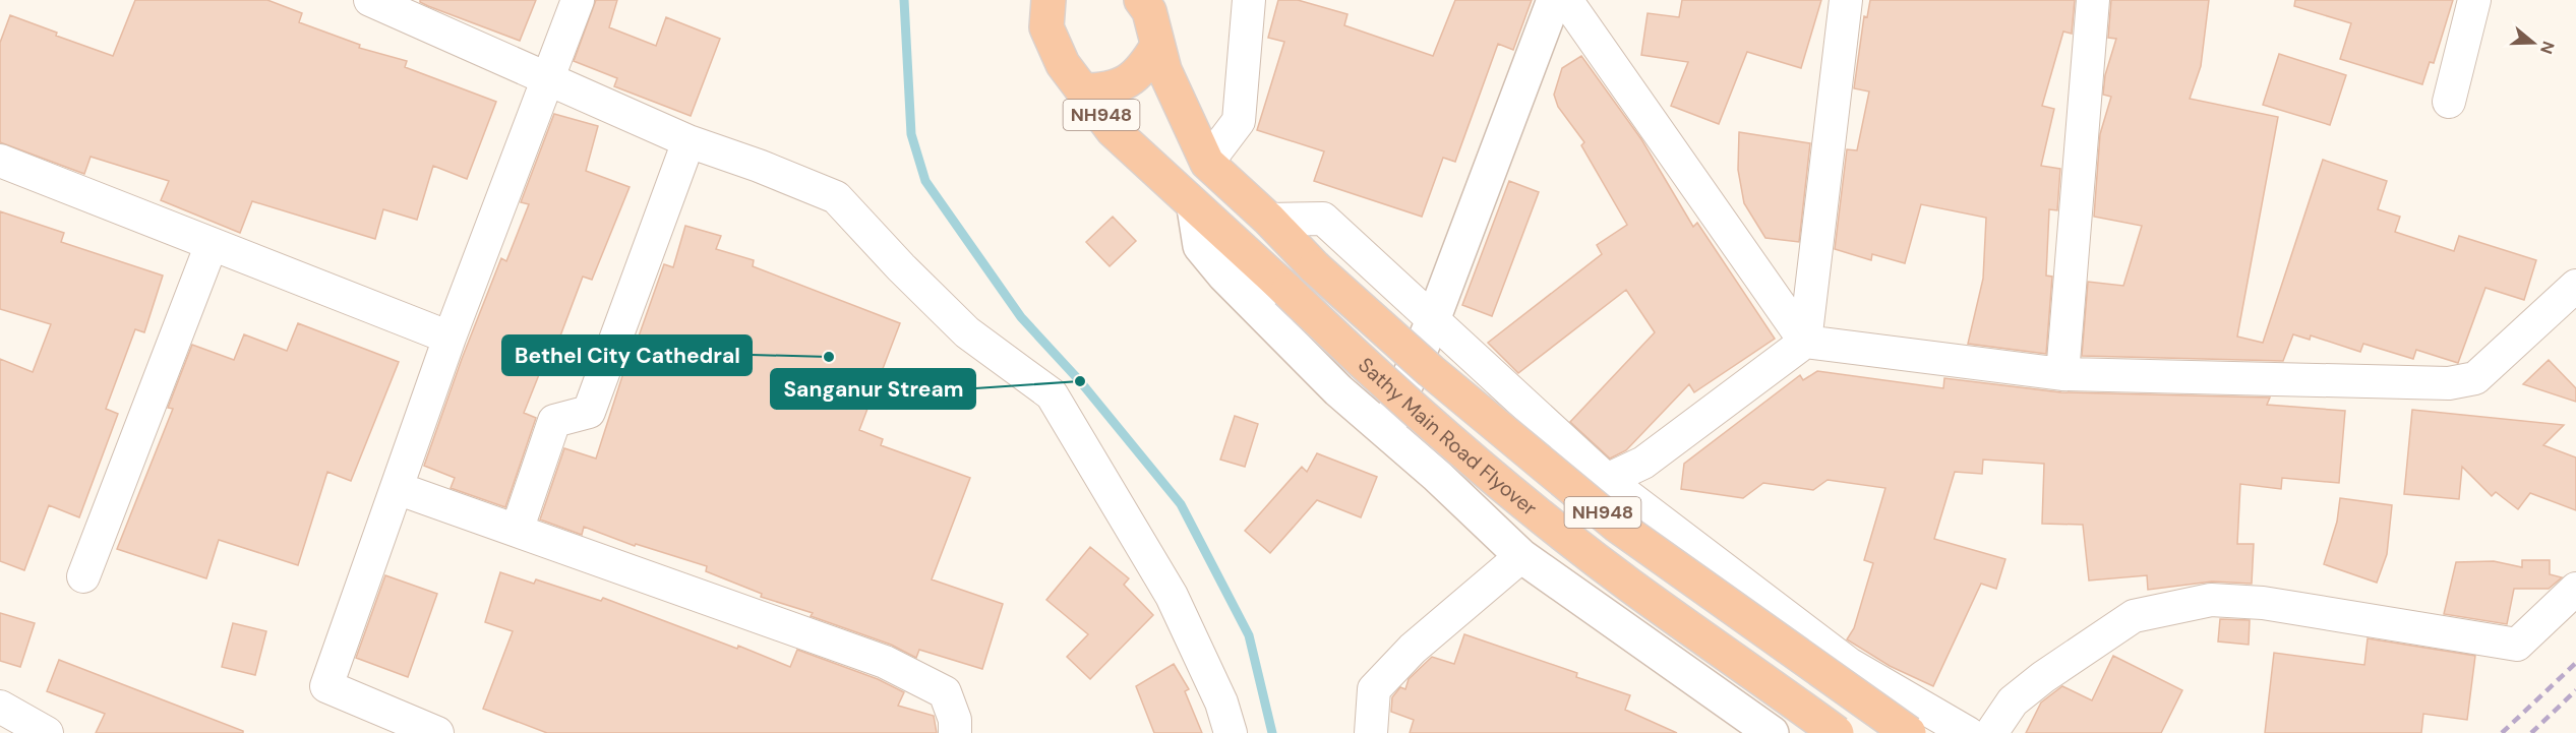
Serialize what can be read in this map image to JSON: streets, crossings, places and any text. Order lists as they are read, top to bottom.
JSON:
{
  "streets": {
    "highway": ["NH948", "Sathy Main Road Flyover"]
  },
  "crossings": [
    ["NH948", "Sathy Main Road Flyover"]
  ],
  "places": ["Bethel City Cathedral", "Sanganur Stream"],
  "north": "right"
}
